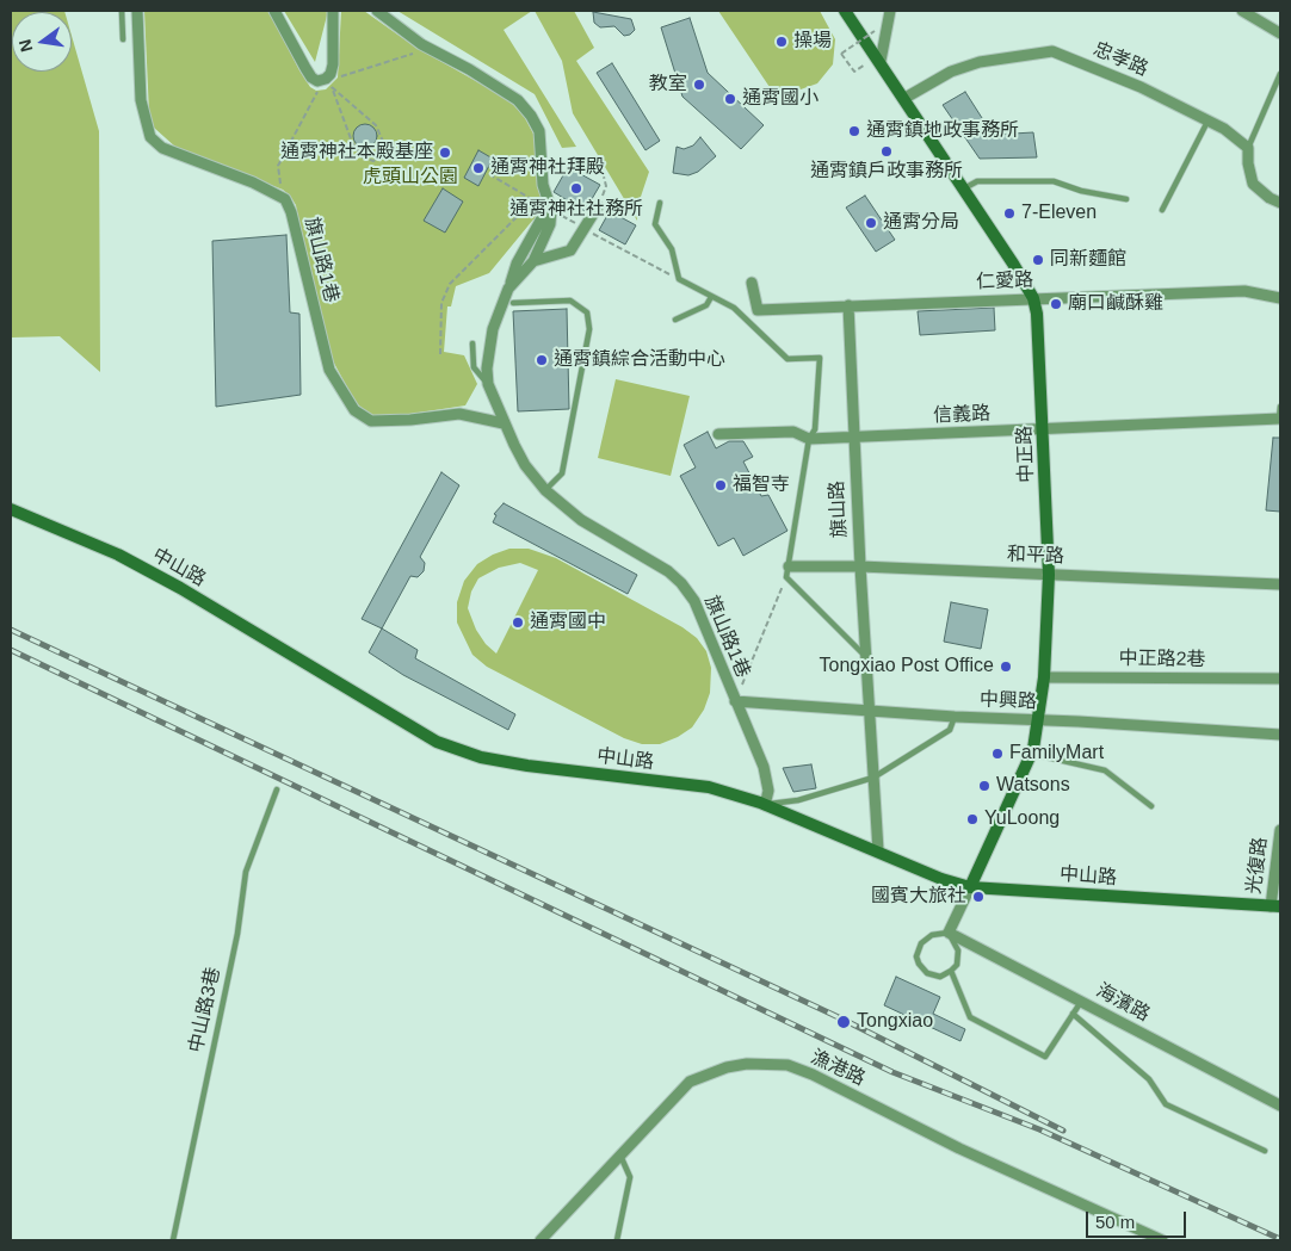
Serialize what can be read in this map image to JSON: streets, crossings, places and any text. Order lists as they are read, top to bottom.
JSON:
{
  "streets": {
    "main road": ["中正路", "中山路"],
    "street": [
      "忠孝路",
      "旗山路1巷",
      "仁愛路",
      "信義路",
      "旗山路",
      "和平路",
      "中正路2巷",
      "中興路",
      "光復路",
      "海濱路",
      "漁港路"
    ],
    "lane": ["中山路3巷"]
  },
  "crossings": [
    ["忠孝路", "中正路"],
    ["旗山路1巷", "中山路"],
    ["旗山路1巷", "中興路"],
    ["仁愛路", "中正路"],
    ["仁愛路", "旗山路"],
    ["信義路", "中正路"],
    ["信義路", "旗山路"],
    ["中正路", "和平路"],
    ["中正路", "中山路"],
    ["中正路", "中正路2巷"],
    ["中正路", "中興路"],
    ["中正路", "海濱路"],
    ["旗山路", "和平路"],
    ["旗山路", "中山路"],
    ["旗山路", "中興路"],
    ["中山路", "光復路"]
  ],
  "parks": ["虎頭山公園"],
  "places": [
    "操場",
    "教室",
    "通霄國小",
    "通霄鎮地政事務所",
    "通霄鎮戶政事務所",
    "通霄神社本殿基座",
    "通霄神社拜殿",
    "通霄神社社務所",
    "7-Eleven",
    "通霄分局",
    "同新麵館",
    "廟口鹹酥雞",
    "通霄鎮綜合活動中心",
    "福智寺",
    "通霄國中",
    "Tongxiao Post Office",
    "FamilyMart",
    "Watsons",
    "YuLoong",
    "國賓大旅社",
    "Tongxiao"
  ],
  "scale_bar": "50 m",
  "north": "left"
}
